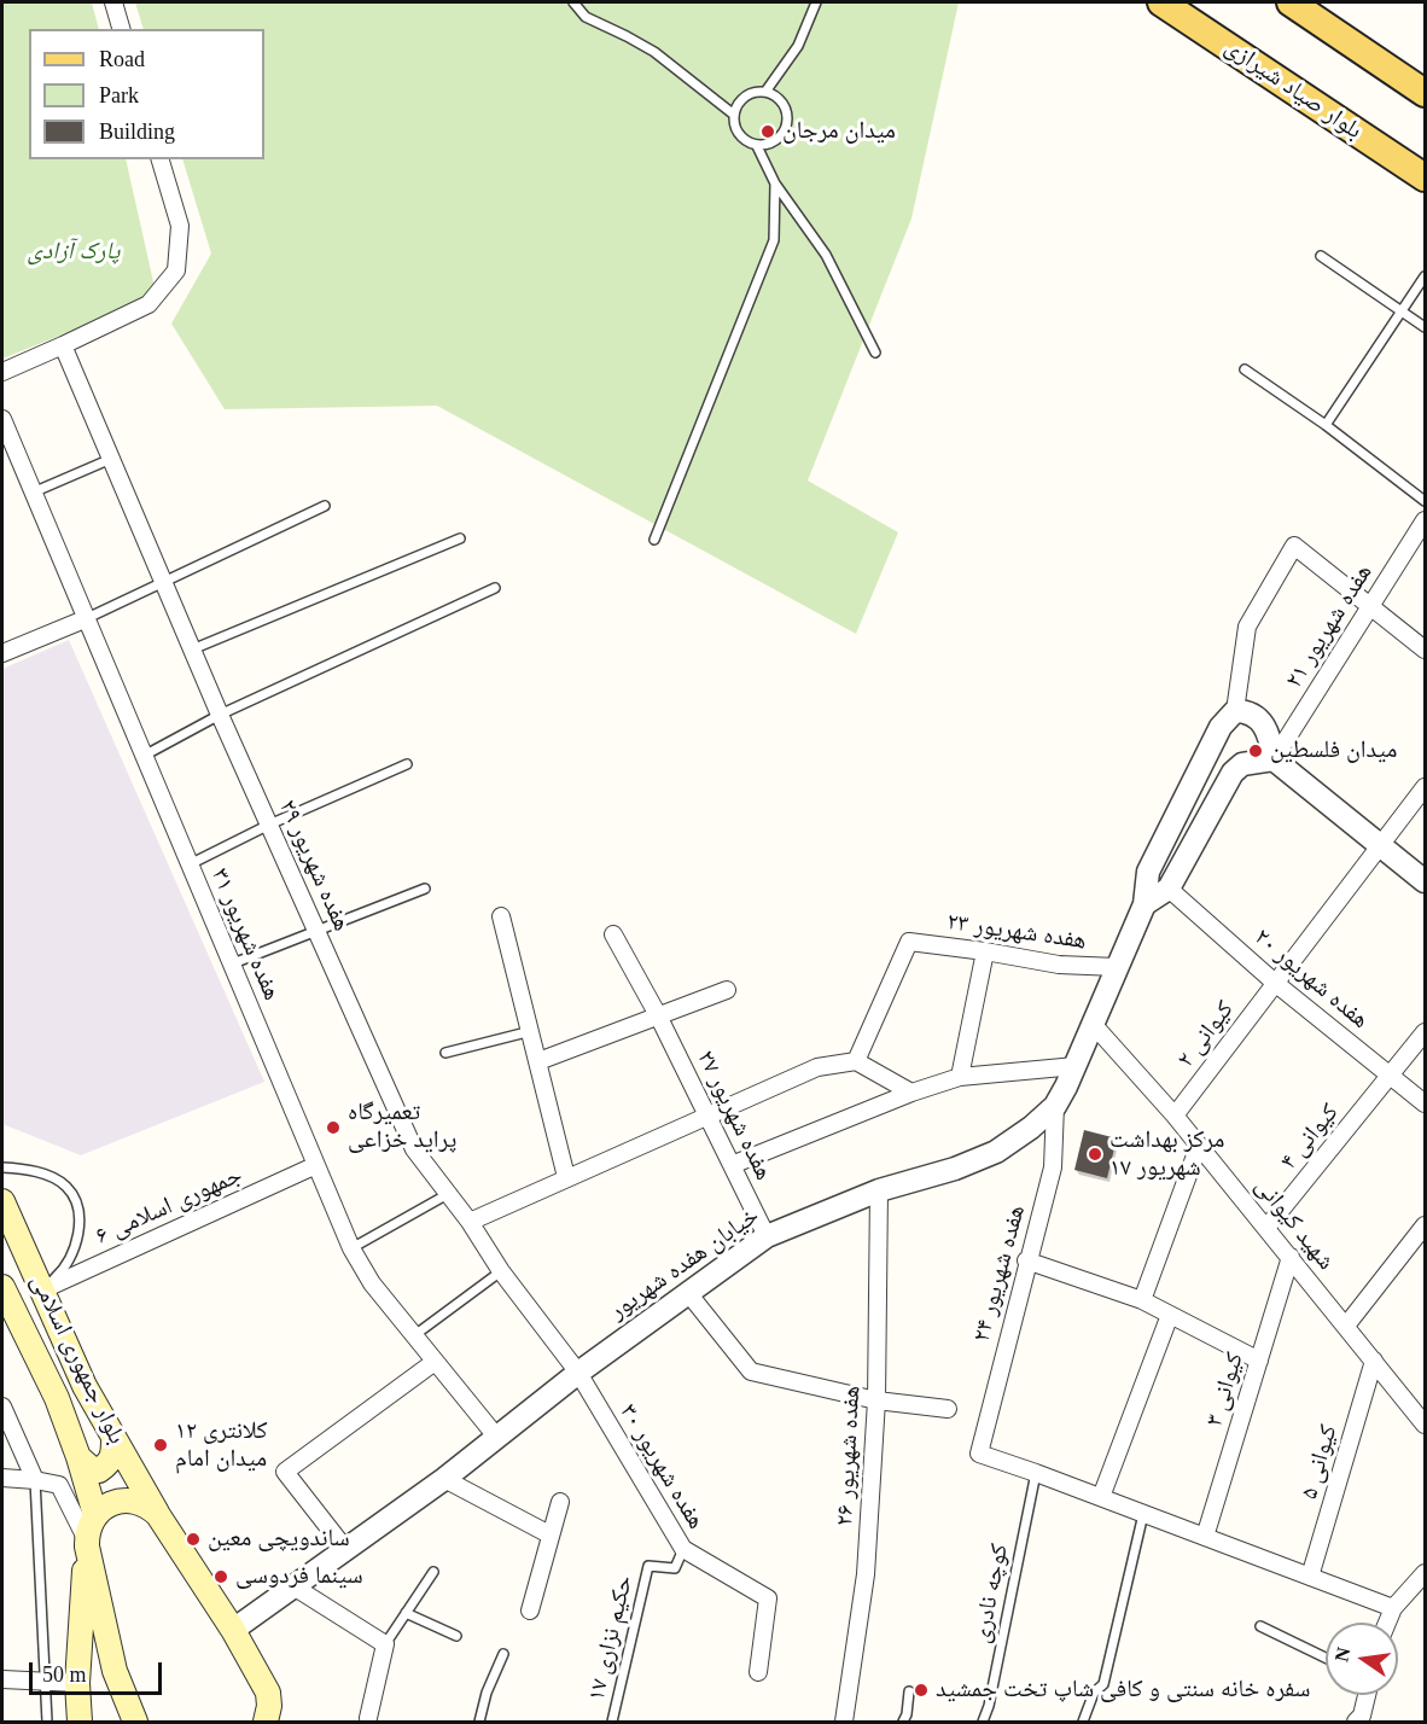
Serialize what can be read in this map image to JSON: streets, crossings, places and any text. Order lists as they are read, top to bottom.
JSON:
{
  "streets": {
    "main road": ["بلوار صیاد شیرازی", "بلوار جمهوری اسلامی"],
    "street": [
      "هفده شهریور ۲۱",
      "هفده شهریور ۲۹",
      "هفده شهریور ۲۳",
      "هفده شهریور ۳۱",
      "هفده شهریور ۲۰",
      "کیوانی ۲",
      "هفده شهریور ۲۷",
      "کیوانی ۴",
      "جمهوری اسلامی ۶",
      "شهید کیوانی",
      "خیابان هفده شهریور",
      "هفده شهریور ۲۴",
      "کیوانی ۳",
      "هفده شهریور ۲۶",
      "کیوانی ۵",
      "هفده شهریور ۳۰"
    ],
    "lane": ["کوچه نادری", "حکیم نزاری ۱۷"]
  },
  "crossings": [
    ["هفده شهریور ۲۹", "خیابان هفده شهریور"],
    ["هفده شهریور ۲۹", "هفده شهریور ۳۰"],
    ["هفده شهریور ۲۳", "خیابان هفده شهریور"],
    ["هفده شهریور ۳۱", "جمهوری اسلامی ۶"],
    ["هفده شهریور ۳۱", "خیابان هفده شهریور"],
    ["هفده شهریور ۲۰", "کیوانی ۲"],
    ["هفده شهریور ۲۰", "کیوانی ۴"],
    ["کیوانی ۲", "شهید کیوانی"],
    ["هفده شهریور ۲۷", "خیابان هفده شهریور"],
    ["کیوانی ۴", "شهید کیوانی"],
    ["جمهوری اسلامی ۶", "بلوار جمهوری اسلامی"],
    ["شهید کیوانی", "خیابان هفده شهریور"],
    ["شهید کیوانی", "کیوانی ۳"],
    ["شهید کیوانی", "کیوانی ۵"],
    ["خیابان هفده شهریور", "هفده شهریور ۲۴"],
    ["خیابان هفده شهریور", "بلوار جمهوری اسلامی"],
    ["خیابان هفده شهریور", "هفده شهریور ۲۶"],
    ["خیابان هفده شهریور", "هفده شهریور ۳۰"],
    ["هفده شهریور ۲۴", "کوچه نادری"],
    ["هفده شهریور ۳۰", "حکیم نزاری ۱۷"]
  ],
  "parks": ["پارک آزادی"],
  "places": [
    "میدان مرجان",
    "میدان فلسطین",
    "تعمیرگاه پراید خزاعی",
    "مرکز بهداشت ۱۷ شهریور",
    "کلانتری ۱۲ میدان امام",
    "ساندویچی معین",
    "سینما فردوسی",
    "سفره خانه سنتی و کافی شاپ تخت جمشید"
  ],
  "legend": ["Road", "Park", "Building"],
  "scale_bar": "50 m",
  "north": "left"
}
